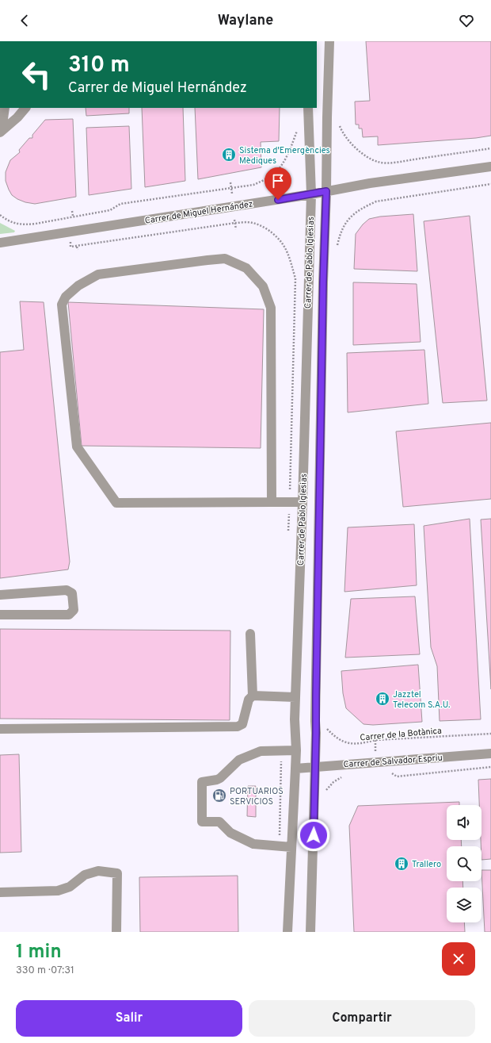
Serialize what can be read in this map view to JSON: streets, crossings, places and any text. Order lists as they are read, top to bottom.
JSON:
{
  "streets": {
    "street": ["Carrer de Miguel Hernández", "Carrer de Pablo Iglesias", "Carrer de Salvador Espriu"],
    "path": ["Carrer de la Botànica"]
  },
  "crossings": [
    ["Carrer de Miguel Hernández", "Carrer de Pablo Iglesias"],
    ["Carrer de Pablo Iglesias", "Carrer de Salvador Espriu"]
  ],
  "places": {
    "building": ["Sistema d'Emergències Mèdiques", "Jazztel Telecom S.A.U.", "Trallero"],
    "fuel station": ["PORTUARIOS SERVICIOS"]
  },
  "page": {
    "header": "Waylane",
    "turn": ["310 m", "Carrer de Miguel Hernández"],
    "heading": ["1 min", "330 m · 07:31"],
    "buttons": ["Salir", "Compartir"]
  }
}
